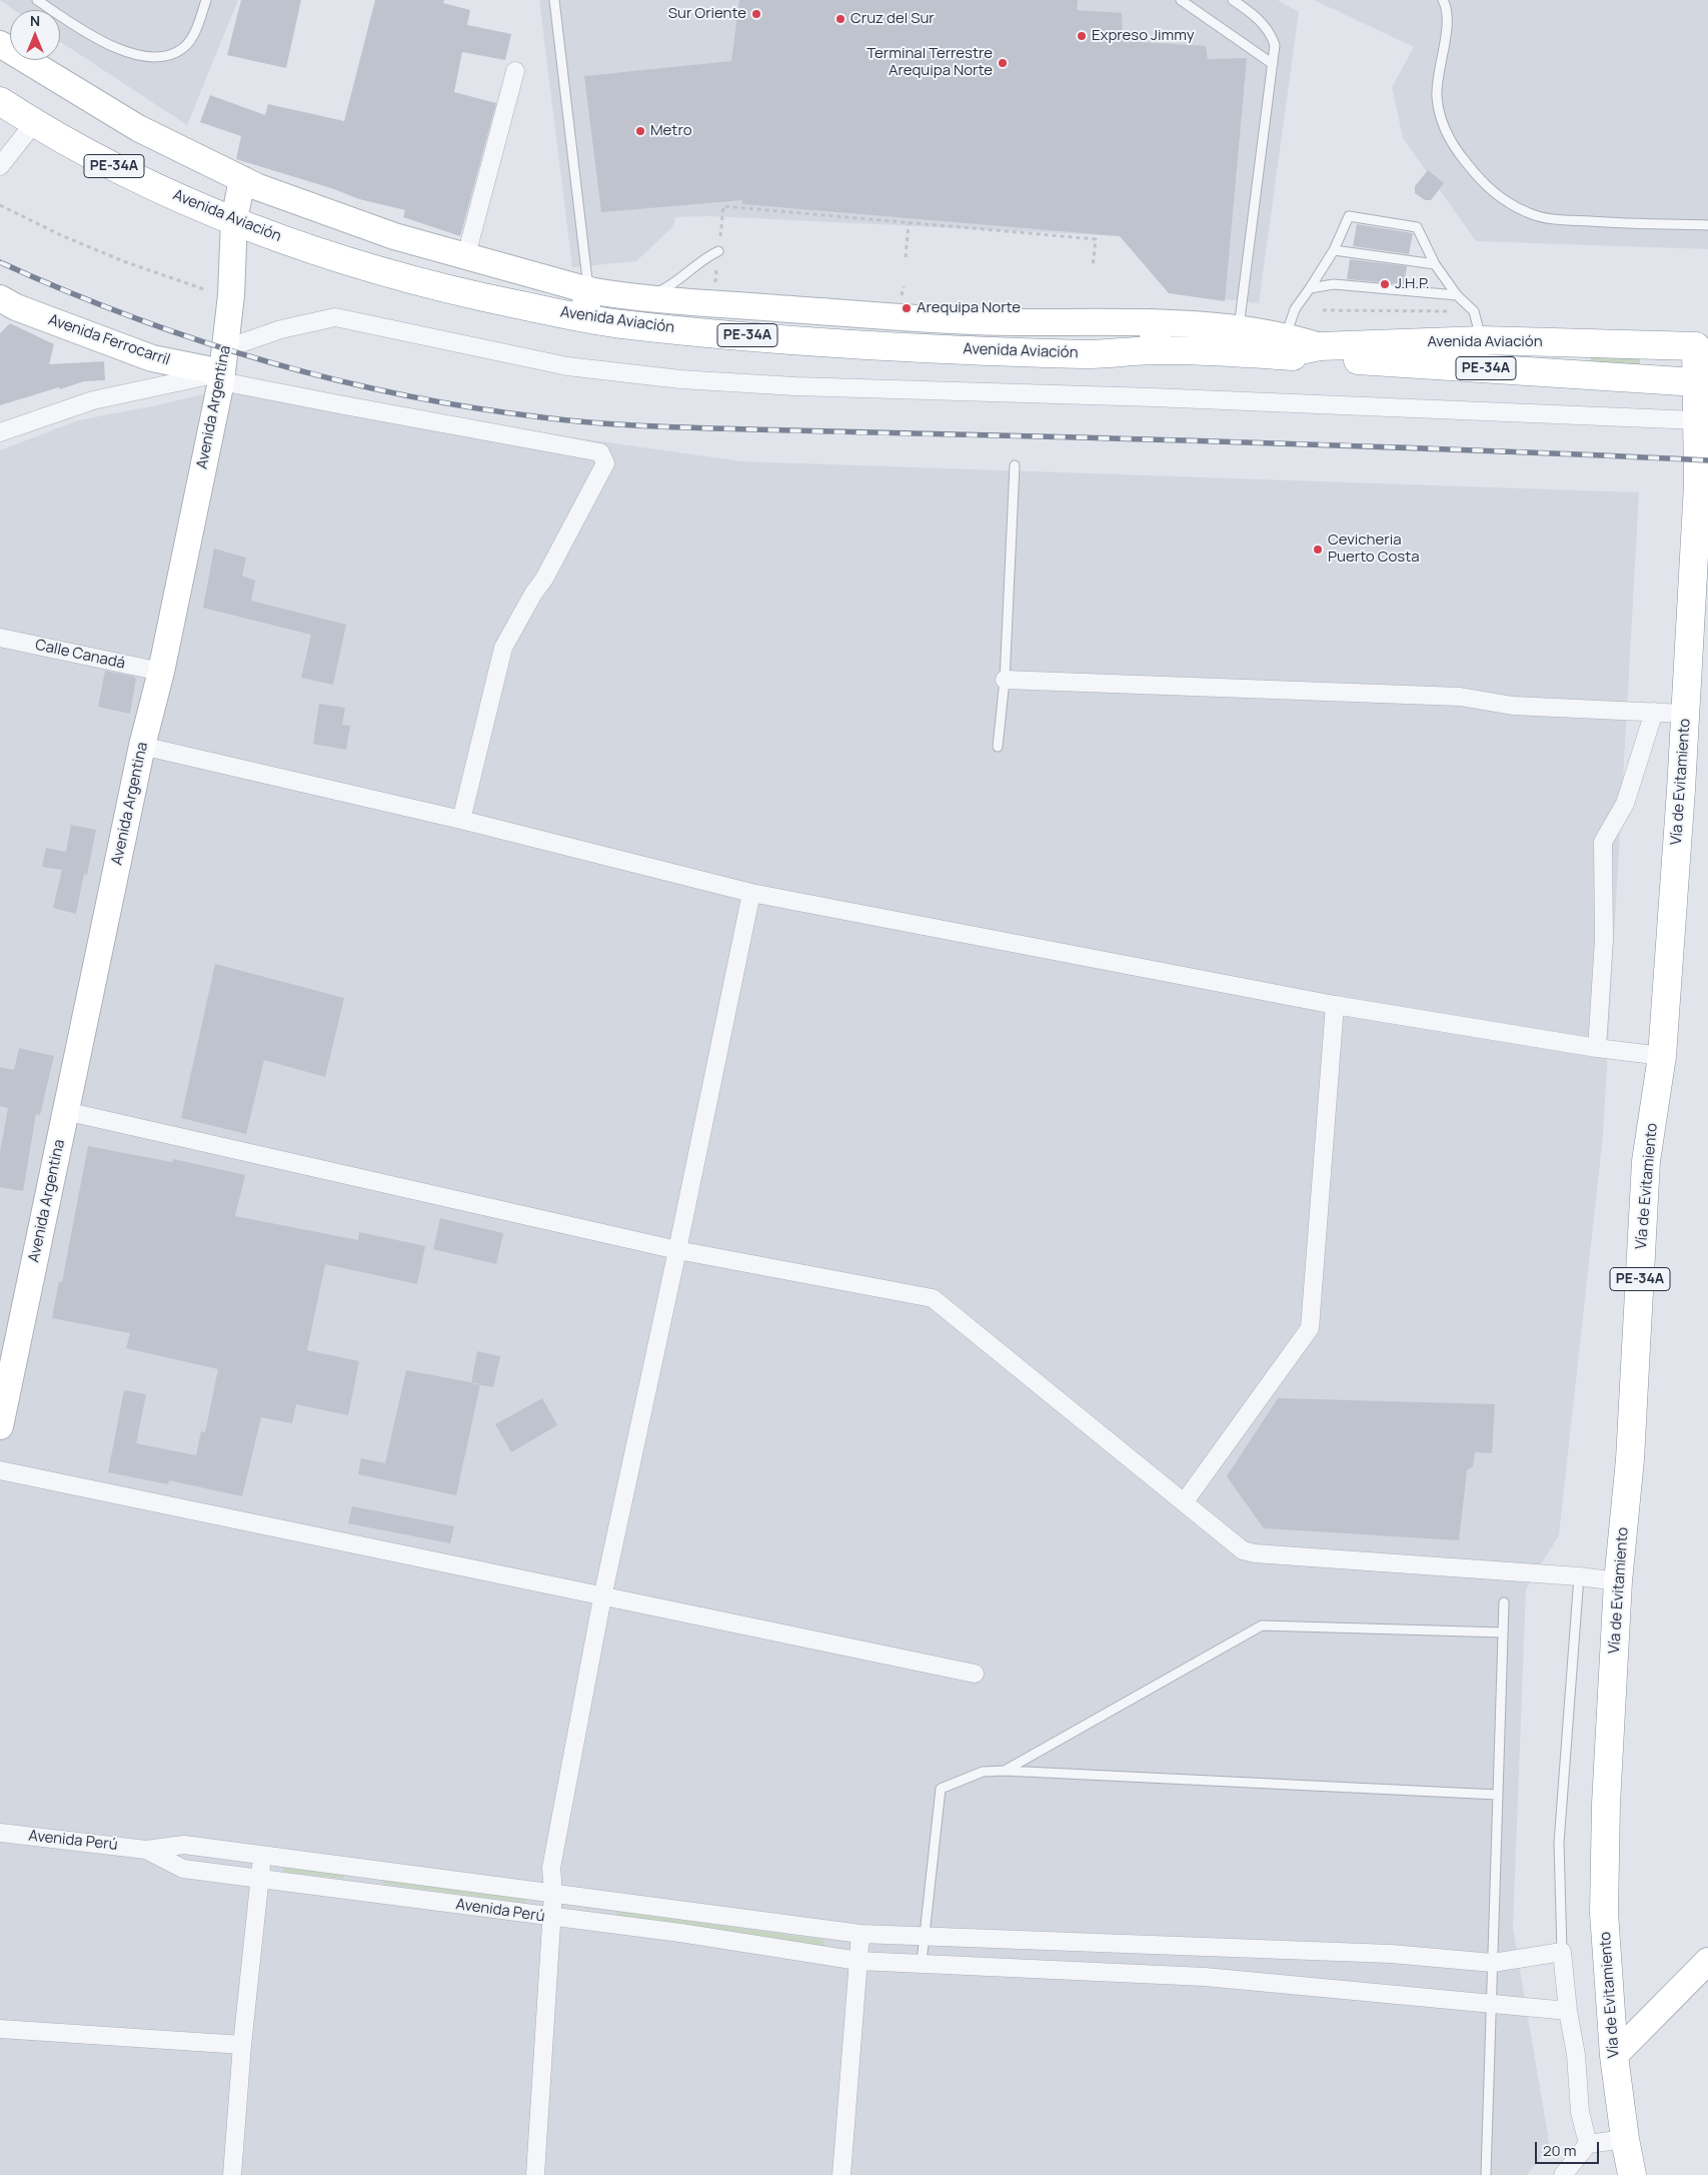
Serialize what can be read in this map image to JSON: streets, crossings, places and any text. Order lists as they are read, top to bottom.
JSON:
{
  "streets": {
    "highway": ["PE-34A", "Avenida Aviación", "Vía de Evitamiento"],
    "street": [
      "Avenida Ferrocarril",
      "Avenida Argentina",
      "Calle Canadá",
      "Avenida Perú"
    ]
  },
  "crossings": [
    ["Avenida Aviación", "Avenida Argentina"],
    ["Avenida Aviación", "Vía de Evitamiento"],
    ["Avenida Ferrocarril", "Avenida Argentina"],
    ["Avenida Argentina", "Calle Canadá"]
  ],
  "places": [
    "Sur Oriente",
    "Cruz del Sur",
    "Expreso Jimmy",
    "Terminal Terrestre Arequipa Norte",
    "Metro",
    "J.H.P.",
    "Arequipa Norte",
    "Cevicheria Puerto Costa"
  ],
  "scale_bar": "20 m",
  "north": "top"
}
